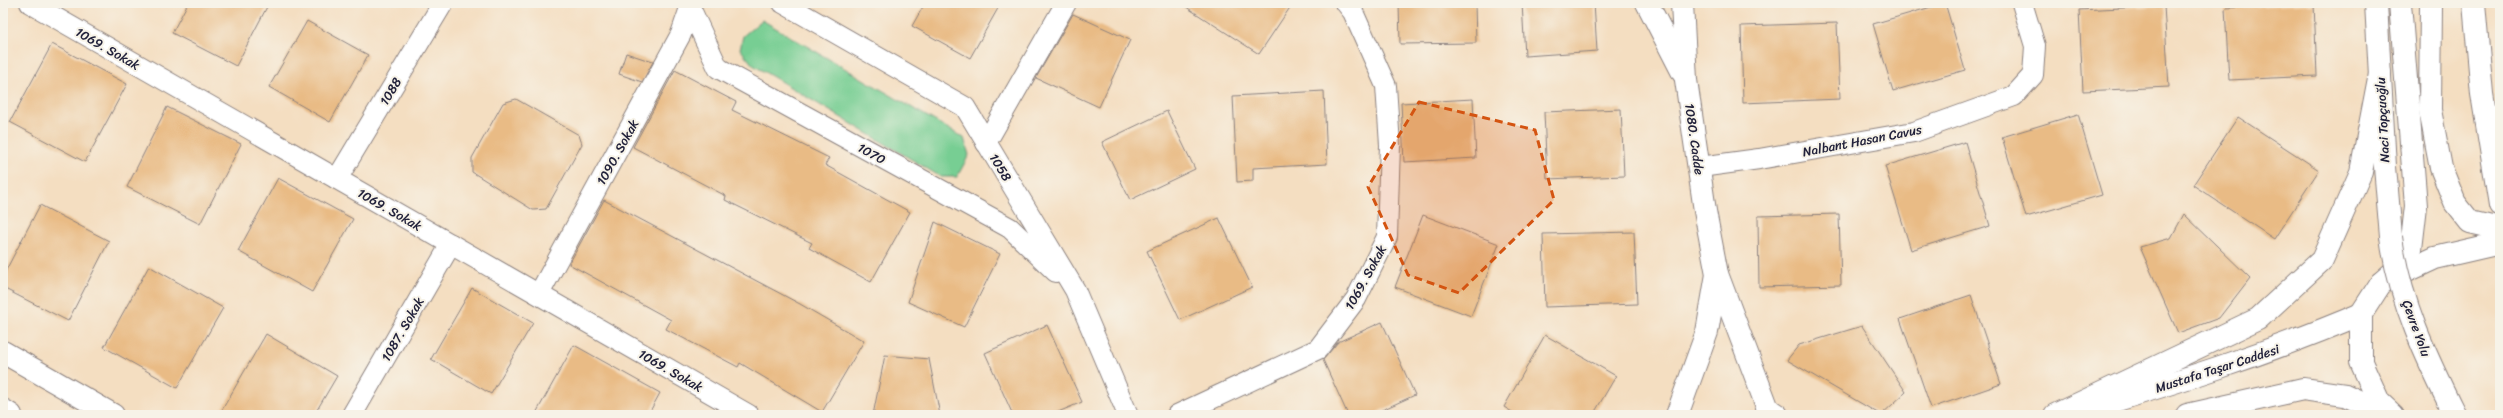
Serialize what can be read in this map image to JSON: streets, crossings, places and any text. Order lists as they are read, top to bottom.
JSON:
{
  "streets": {
    "main road": [
      "Naci Topçuoğlu",
      "1080. Cadde",
      "Çevre Yolu",
      "Mustafa Taşar Caddesi"
    ],
    "street": [
      "1069. Sokak",
      "1088",
      "Nalbant Hasan Cavus",
      "1090. Sokak",
      "1070",
      "1058",
      "1087. Sokak"
    ]
  },
  "crossings": [
    ["1069. Sokak", "1088"],
    ["1069. Sokak", "1090. Sokak"],
    ["1069. Sokak", "1087. Sokak"],
    ["Naci Topçuoğlu", "Çevre Yolu"],
    ["1080. Cadde", "Nalbant Hasan Cavus"],
    ["1090. Sokak", "1070"],
    ["1070", "1058"]
  ]
}
